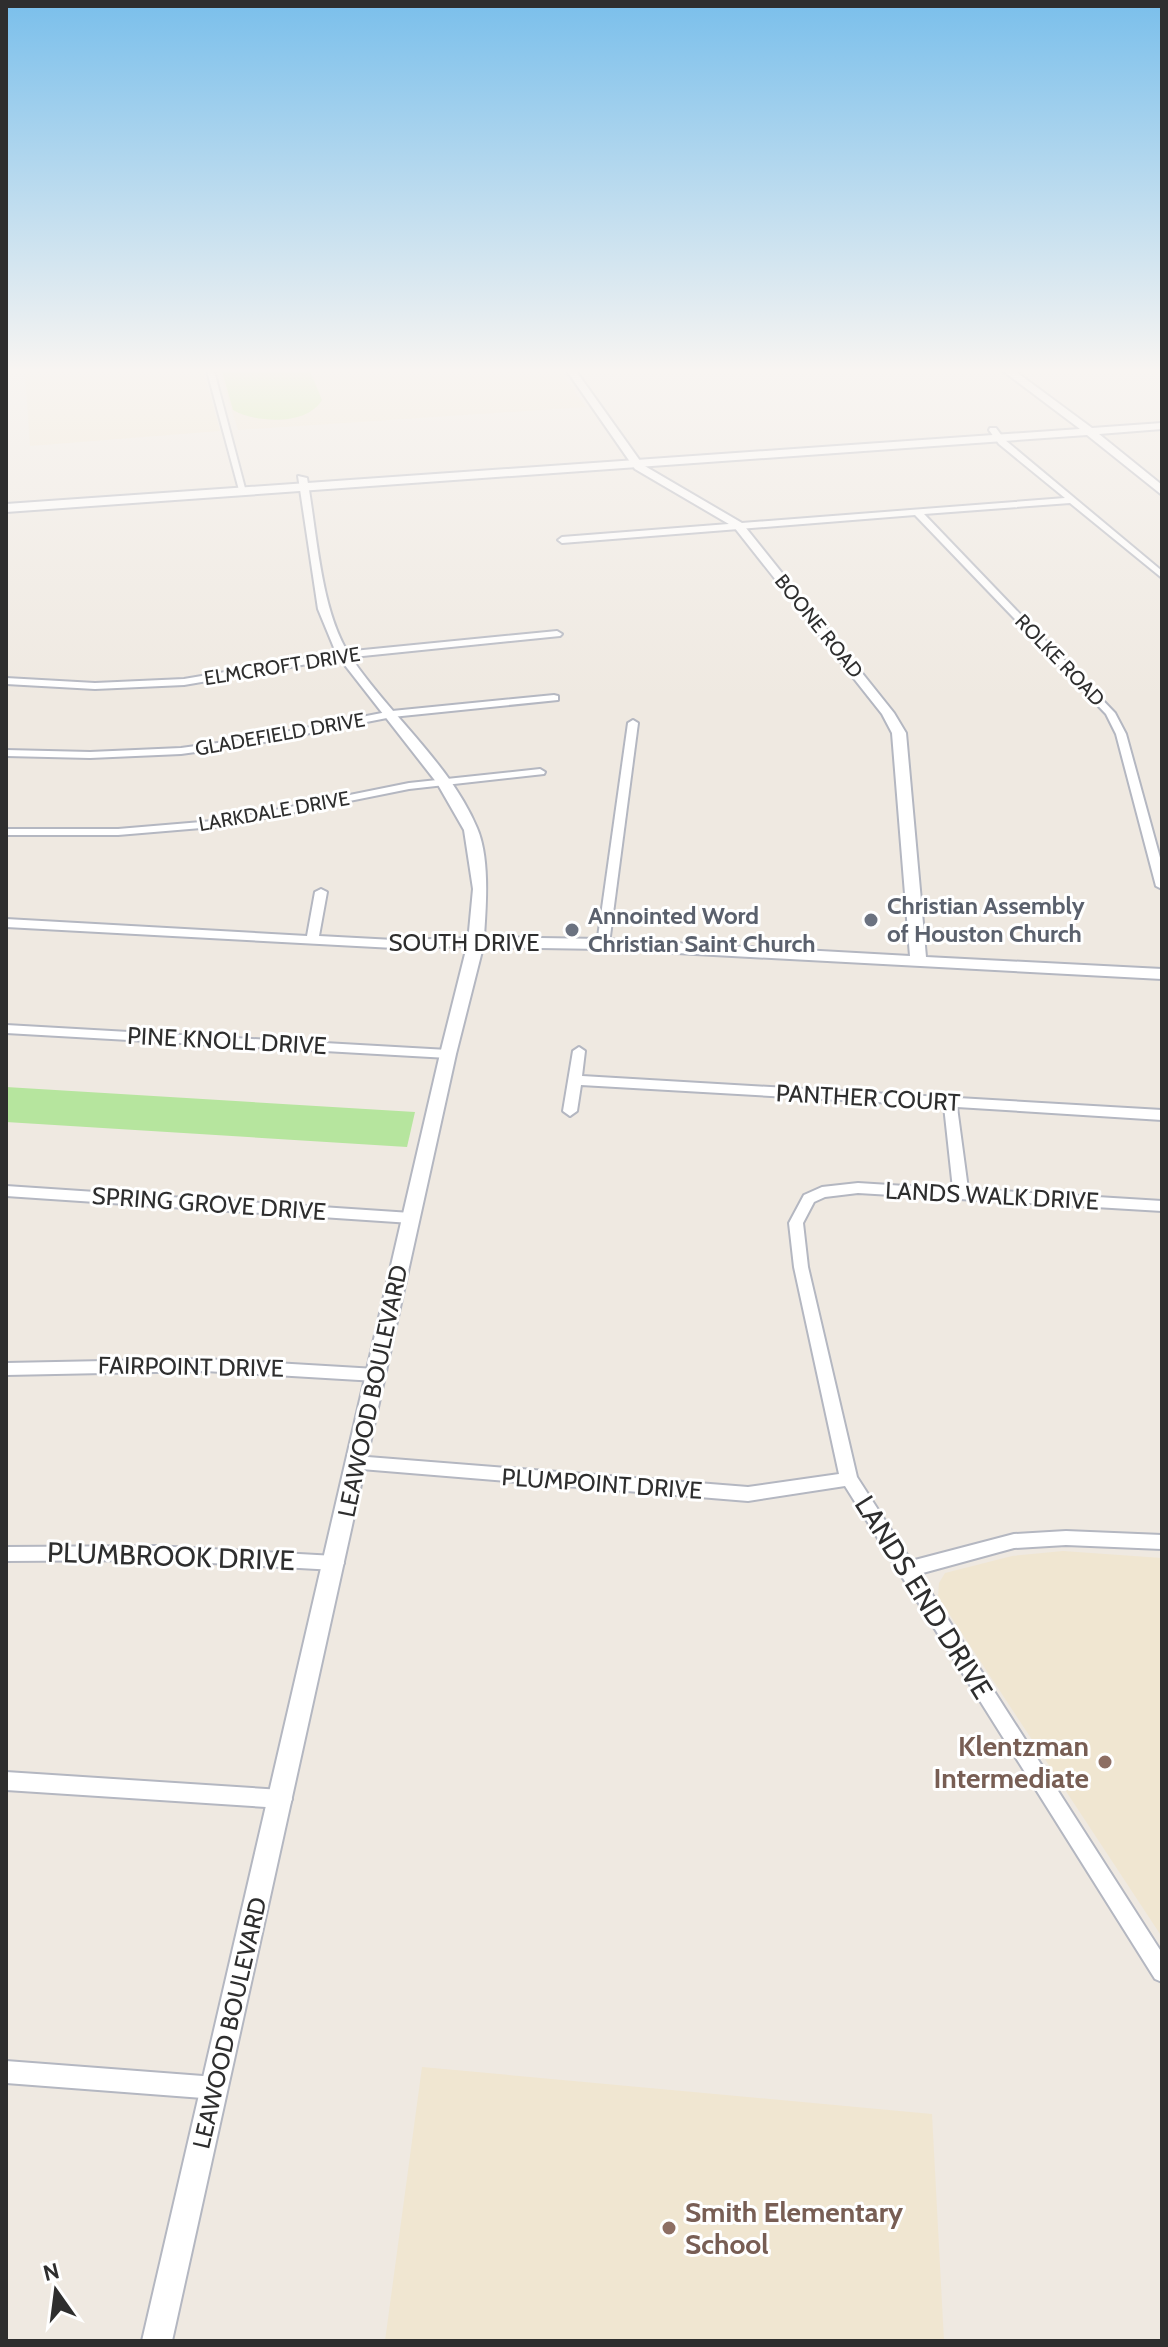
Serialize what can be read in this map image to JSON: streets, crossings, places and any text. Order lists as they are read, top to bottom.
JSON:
{
  "streets": {
    "street": [
      "BOONE ROAD",
      "ROLKE ROAD",
      "ELMCROFT DRIVE",
      "GLADEFIELD DRIVE",
      "LARKDALE DRIVE",
      "SOUTH DRIVE",
      "PINE KNOLL DRIVE",
      "PANTHER COURT",
      "LANDS WALK DRIVE",
      "SPRING GROVE DRIVE",
      "FAIRPOINT DRIVE",
      "LEAWOOD BOULEVARD",
      "PLUMPOINT DRIVE",
      "PLUMBROOK DRIVE",
      "LANDS END DRIVE"
    ]
  },
  "crossings": [
    ["BOONE ROAD", "SOUTH DRIVE"],
    ["ELMCROFT DRIVE", "LEAWOOD BOULEVARD"],
    ["GLADEFIELD DRIVE", "LEAWOOD BOULEVARD"],
    ["LARKDALE DRIVE", "LEAWOOD BOULEVARD"],
    ["SOUTH DRIVE", "LEAWOOD BOULEVARD"],
    ["PINE KNOLL DRIVE", "LEAWOOD BOULEVARD"],
    ["LANDS WALK DRIVE", "LANDS END DRIVE"],
    ["SPRING GROVE DRIVE", "LEAWOOD BOULEVARD"],
    ["FAIRPOINT DRIVE", "LEAWOOD BOULEVARD"],
    ["LEAWOOD BOULEVARD", "PLUMPOINT DRIVE"],
    ["LEAWOOD BOULEVARD", "PLUMBROOK DRIVE"],
    ["PLUMPOINT DRIVE", "LANDS END DRIVE"]
  ],
  "places": [
    "Christian Assembly of Houston Church",
    "Annointed Word Christian Saint Church",
    "Klentzman Intermediate",
    "Smith Elementary School"
  ],
  "north": "top"
}
